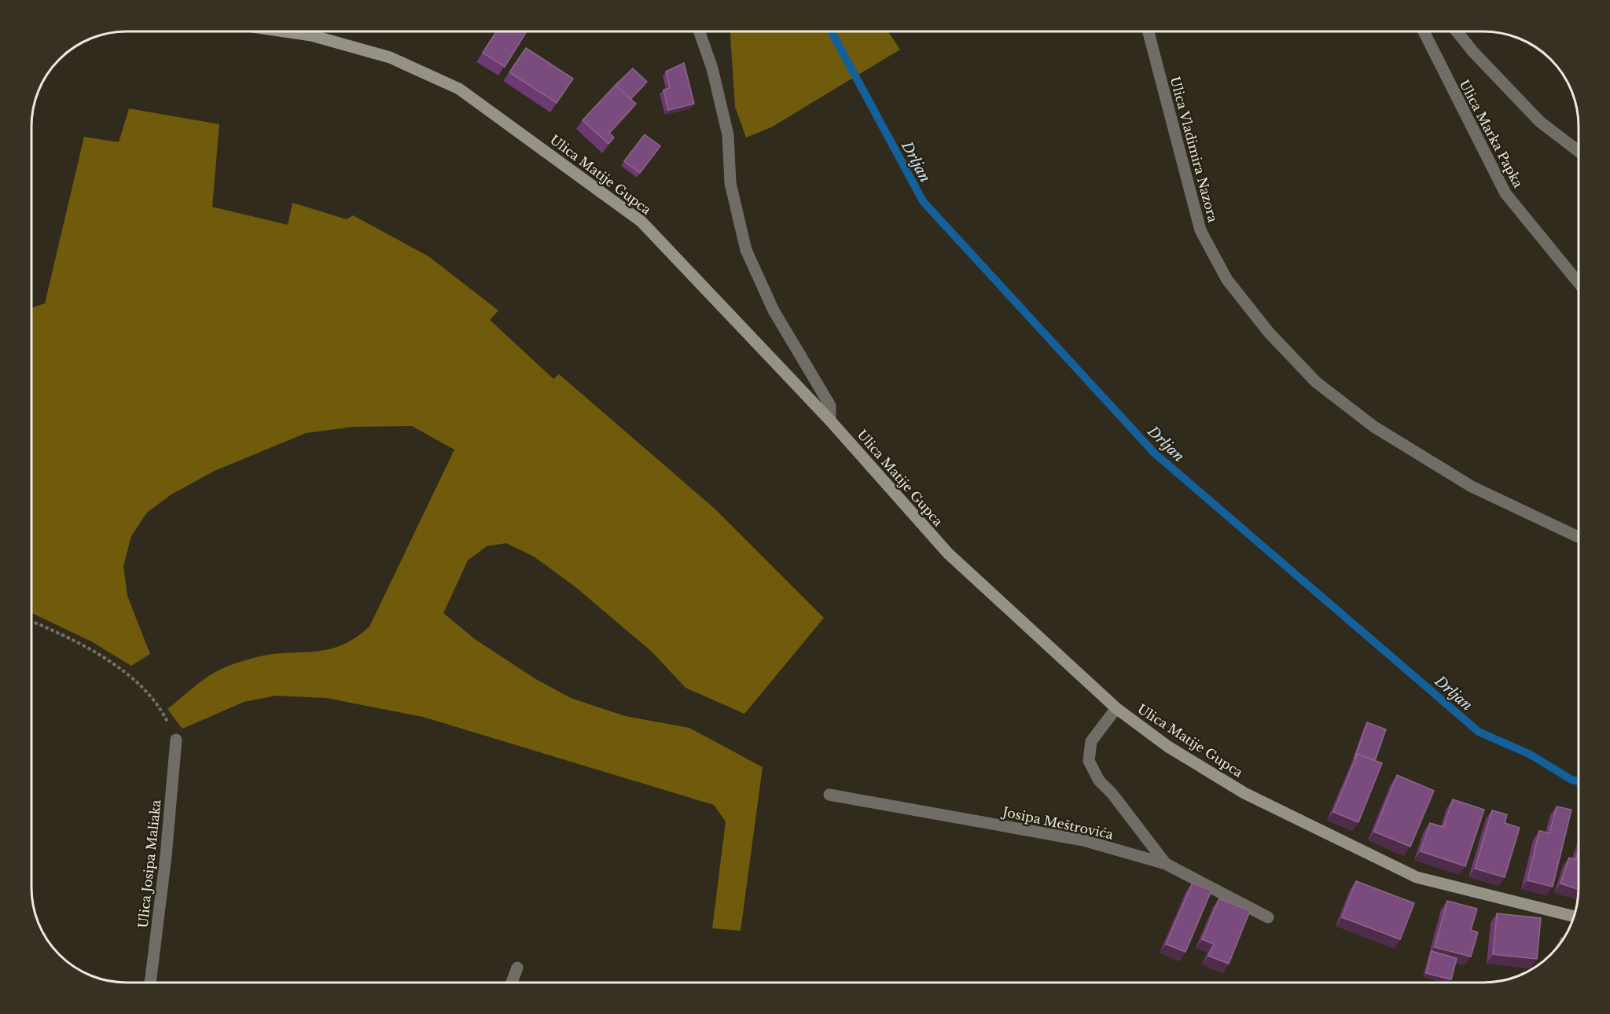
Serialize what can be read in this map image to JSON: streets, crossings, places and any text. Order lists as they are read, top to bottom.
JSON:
{
  "streets": {
    "street": [
      "Ulica Marka Papka",
      "Ulica Vladimira Nazora",
      "Ulica Matije Gupca",
      "Josipa Meštrovića",
      "Ulica Josipa Maliaka"
    ]
  },
  "water": ["Drljan"]
}
